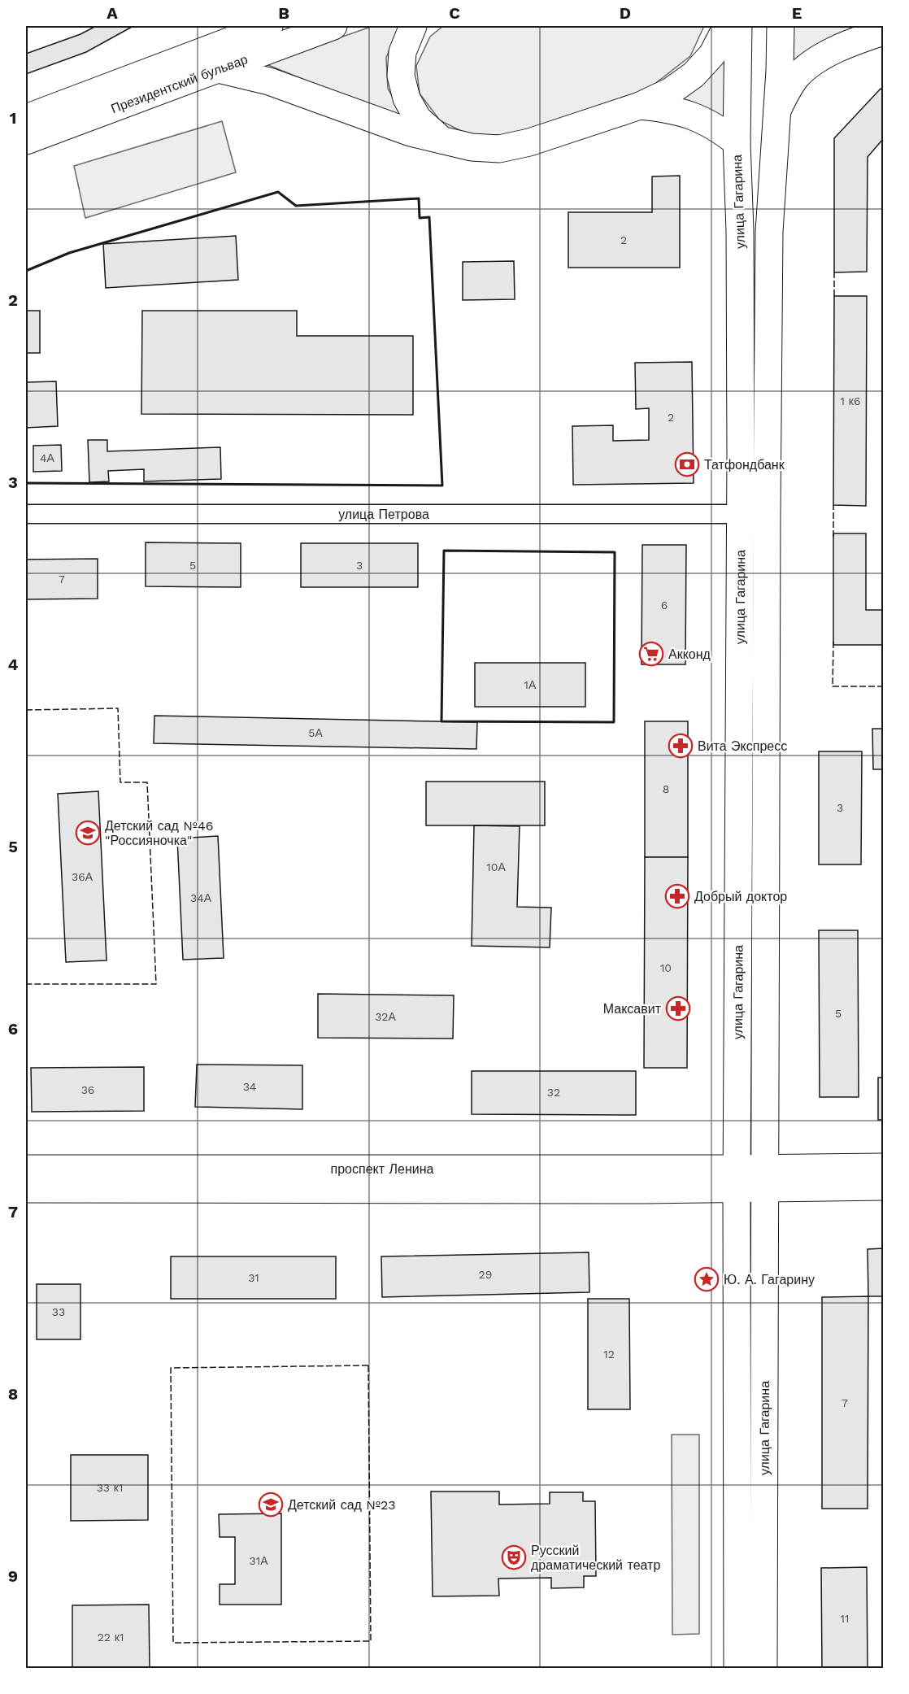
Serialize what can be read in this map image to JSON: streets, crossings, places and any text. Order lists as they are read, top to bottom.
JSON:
{
  "streets": {
    "main road": ["Президентский бульвар", "улица Гагарина", "проспект Ленина"],
    "street": ["улица Петрова"]
  },
  "crossings": [
    ["улица Гагарина", "улица Петрова"],
    ["улица Гагарина", "проспект Ленина"]
  ],
  "places": {
    "bank": ["Татфондбанк"],
    "supermarket": ["Акконд"],
    "pharmacy": ["Вита Экспресс", "Добрый доктор", "Максавит"],
    "school or university": ["Детский сад №46 \"Россияночка\"", "Детский сад №23"],
    "place": ["Ю. А. Гагарину"],
    "theatre": ["Русский драматический театр"]
  },
  "house_numbers": [
    "2",
    "1 к6",
    "2",
    "4А",
    "5",
    "3",
    "7",
    "6",
    "1А",
    "5А",
    "8",
    "3",
    "10А",
    "36А",
    "34А",
    "10",
    "5",
    "32А",
    "34",
    "36",
    "32",
    "29",
    "31",
    "33",
    "12",
    "7",
    "33 к1",
    "31А",
    "11",
    "22 к1"
  ],
  "grid": {
    "columns": [
      "A",
      "B",
      "C",
      "D",
      "E"
    ],
    "rows": [
      "1",
      "2",
      "3",
      "4",
      "5",
      "6",
      "7",
      "8",
      "9"
    ]
  }
}
